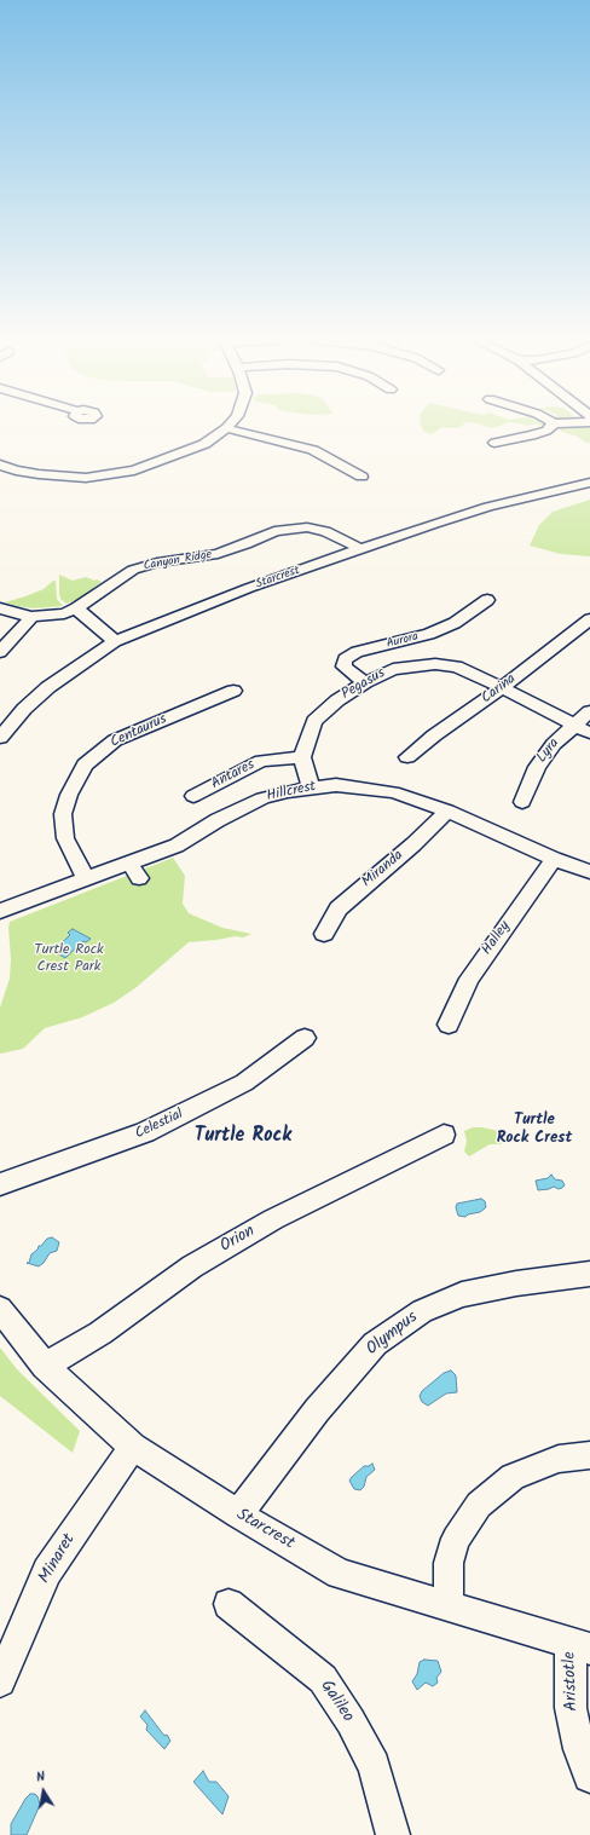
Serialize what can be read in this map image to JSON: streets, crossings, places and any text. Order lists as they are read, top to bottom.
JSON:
{
  "streets": {
    "street": [
      "Canyon Ridge",
      "Starcrest",
      "Aurora",
      "Pegasus",
      "Carina",
      "Centaurus",
      "Lyra",
      "Antares",
      "Hillcrest",
      "Miranda",
      "Halley",
      "Celestial",
      "Orion",
      "Olympus",
      "Minaret",
      "Aristotle",
      "Galileo"
    ]
  },
  "crossings": [
    ["Canyon Ridge", "Starcrest"],
    ["Starcrest", "Orion"],
    ["Starcrest", "Olympus"],
    ["Starcrest", "Minaret"],
    ["Starcrest", "Aristotle"],
    ["Aurora", "Pegasus"],
    ["Pegasus", "Carina"],
    ["Pegasus", "Lyra"],
    ["Pegasus", "Antares"],
    ["Centaurus", "Hillcrest"],
    ["Hillcrest", "Miranda"],
    ["Hillcrest", "Halley"]
  ],
  "districts": ["Turtle Rock Crest", "Turtle Rock"],
  "parks": ["Turtle Rock Crest Park"],
  "north": "top"
}
